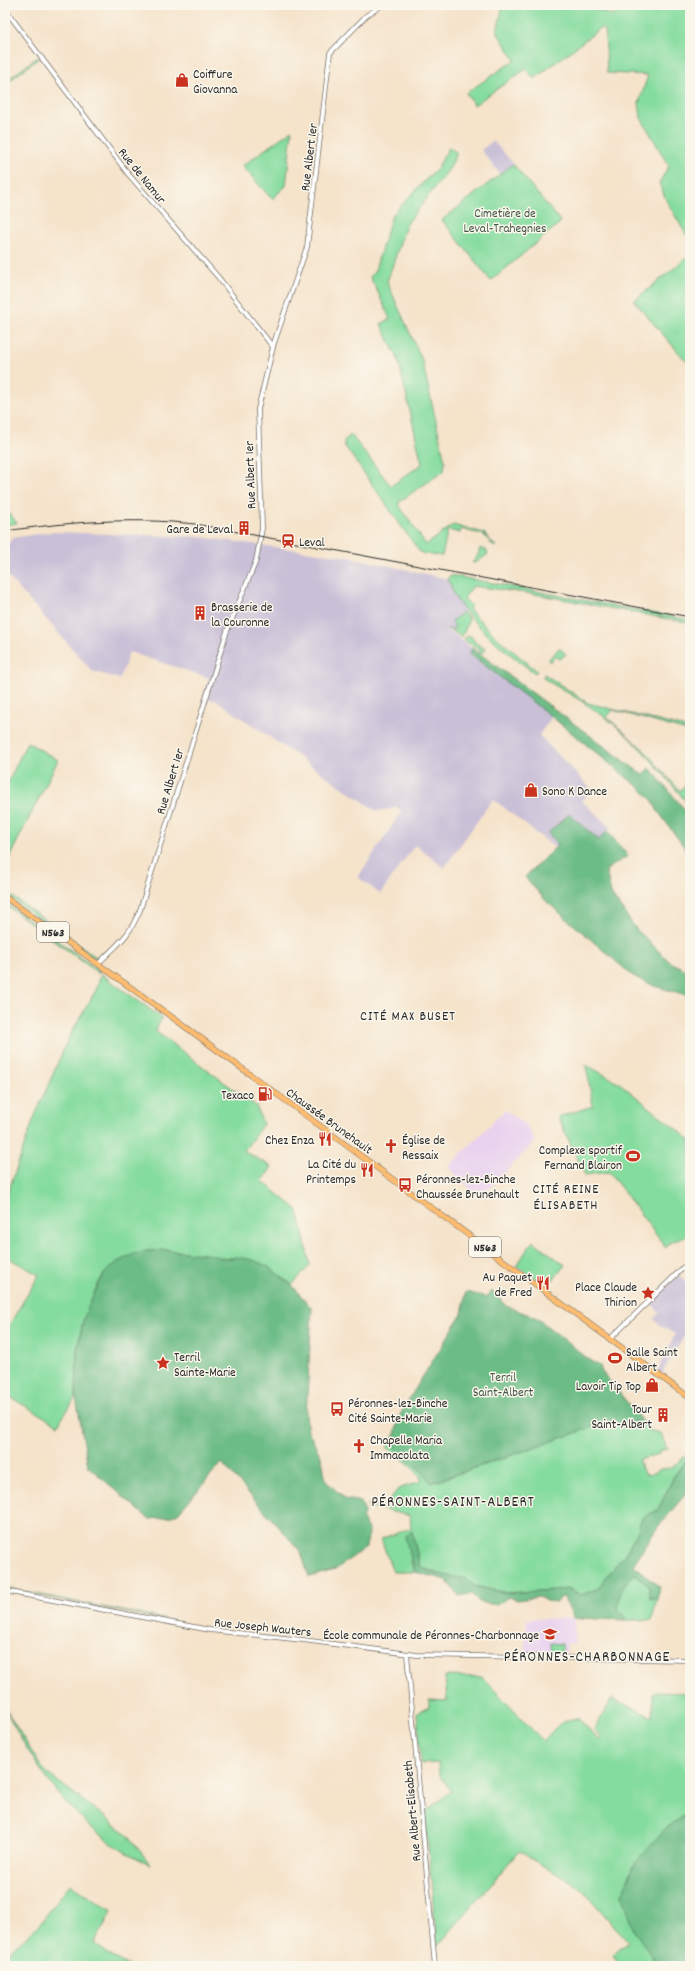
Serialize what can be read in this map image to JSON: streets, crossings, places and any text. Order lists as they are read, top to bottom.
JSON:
{
  "streets": {
    "main road": ["N563", "Chaussée Brunehault"],
    "street": [
      "Rue Albert 1er",
      "Rue de Namur",
      "Rue Joseph Wauters",
      "Rue Albert-Elisabeth"
    ]
  },
  "crossings": [
    ["Rue Albert 1er", "Rue de Namur"],
    ["Rue Albert 1er", "N563"],
    ["Rue Albert 1er", "Chaussée Brunehault"],
    ["N563", "Chaussée Brunehault"],
    ["Rue Joseph Wauters", "Rue Albert-Elisabeth"]
  ],
  "districts": [
    "CITÉ MAX BUSET",
    "CITÉ REINE ÉLISABETH",
    "PÉRONNES-SAINT-ALBERT",
    "PÉRONNES-CHARBONNAGE"
  ],
  "parks": ["Cimetière de Leval-Trahegnies", "Terril Saint-Albert"],
  "places": {
    "shop": ["Coiffure Giovanna", "Sono K Dance", "Lavoir Tip Top"],
    "building": ["Gare de Leval", "Brasserie de la Couronne", "Tour Saint-Albert"],
    "station": ["Leval"],
    "fuel station": ["Texaco"],
    "restaurant": ["Chez Enza", "La Cité du Printemps", "Au Paquet de Fred"],
    "church": ["Église de Ressaix", "Chapelle Maria Immacolata"],
    "sports": ["Complexe sportif Fernand Blairon", "Salle Saint Albert"],
    "bus stop": ["Péronnes-lez-Binche Chaussée Brunehault", "Péronnes-lez-Binche Cité Sainte-Marie"],
    "place": ["Place Claude Thirion", "Terril Sainte-Marie"],
    "school or university": ["École communale de Péronnes-Charbonnage"]
  }
}
